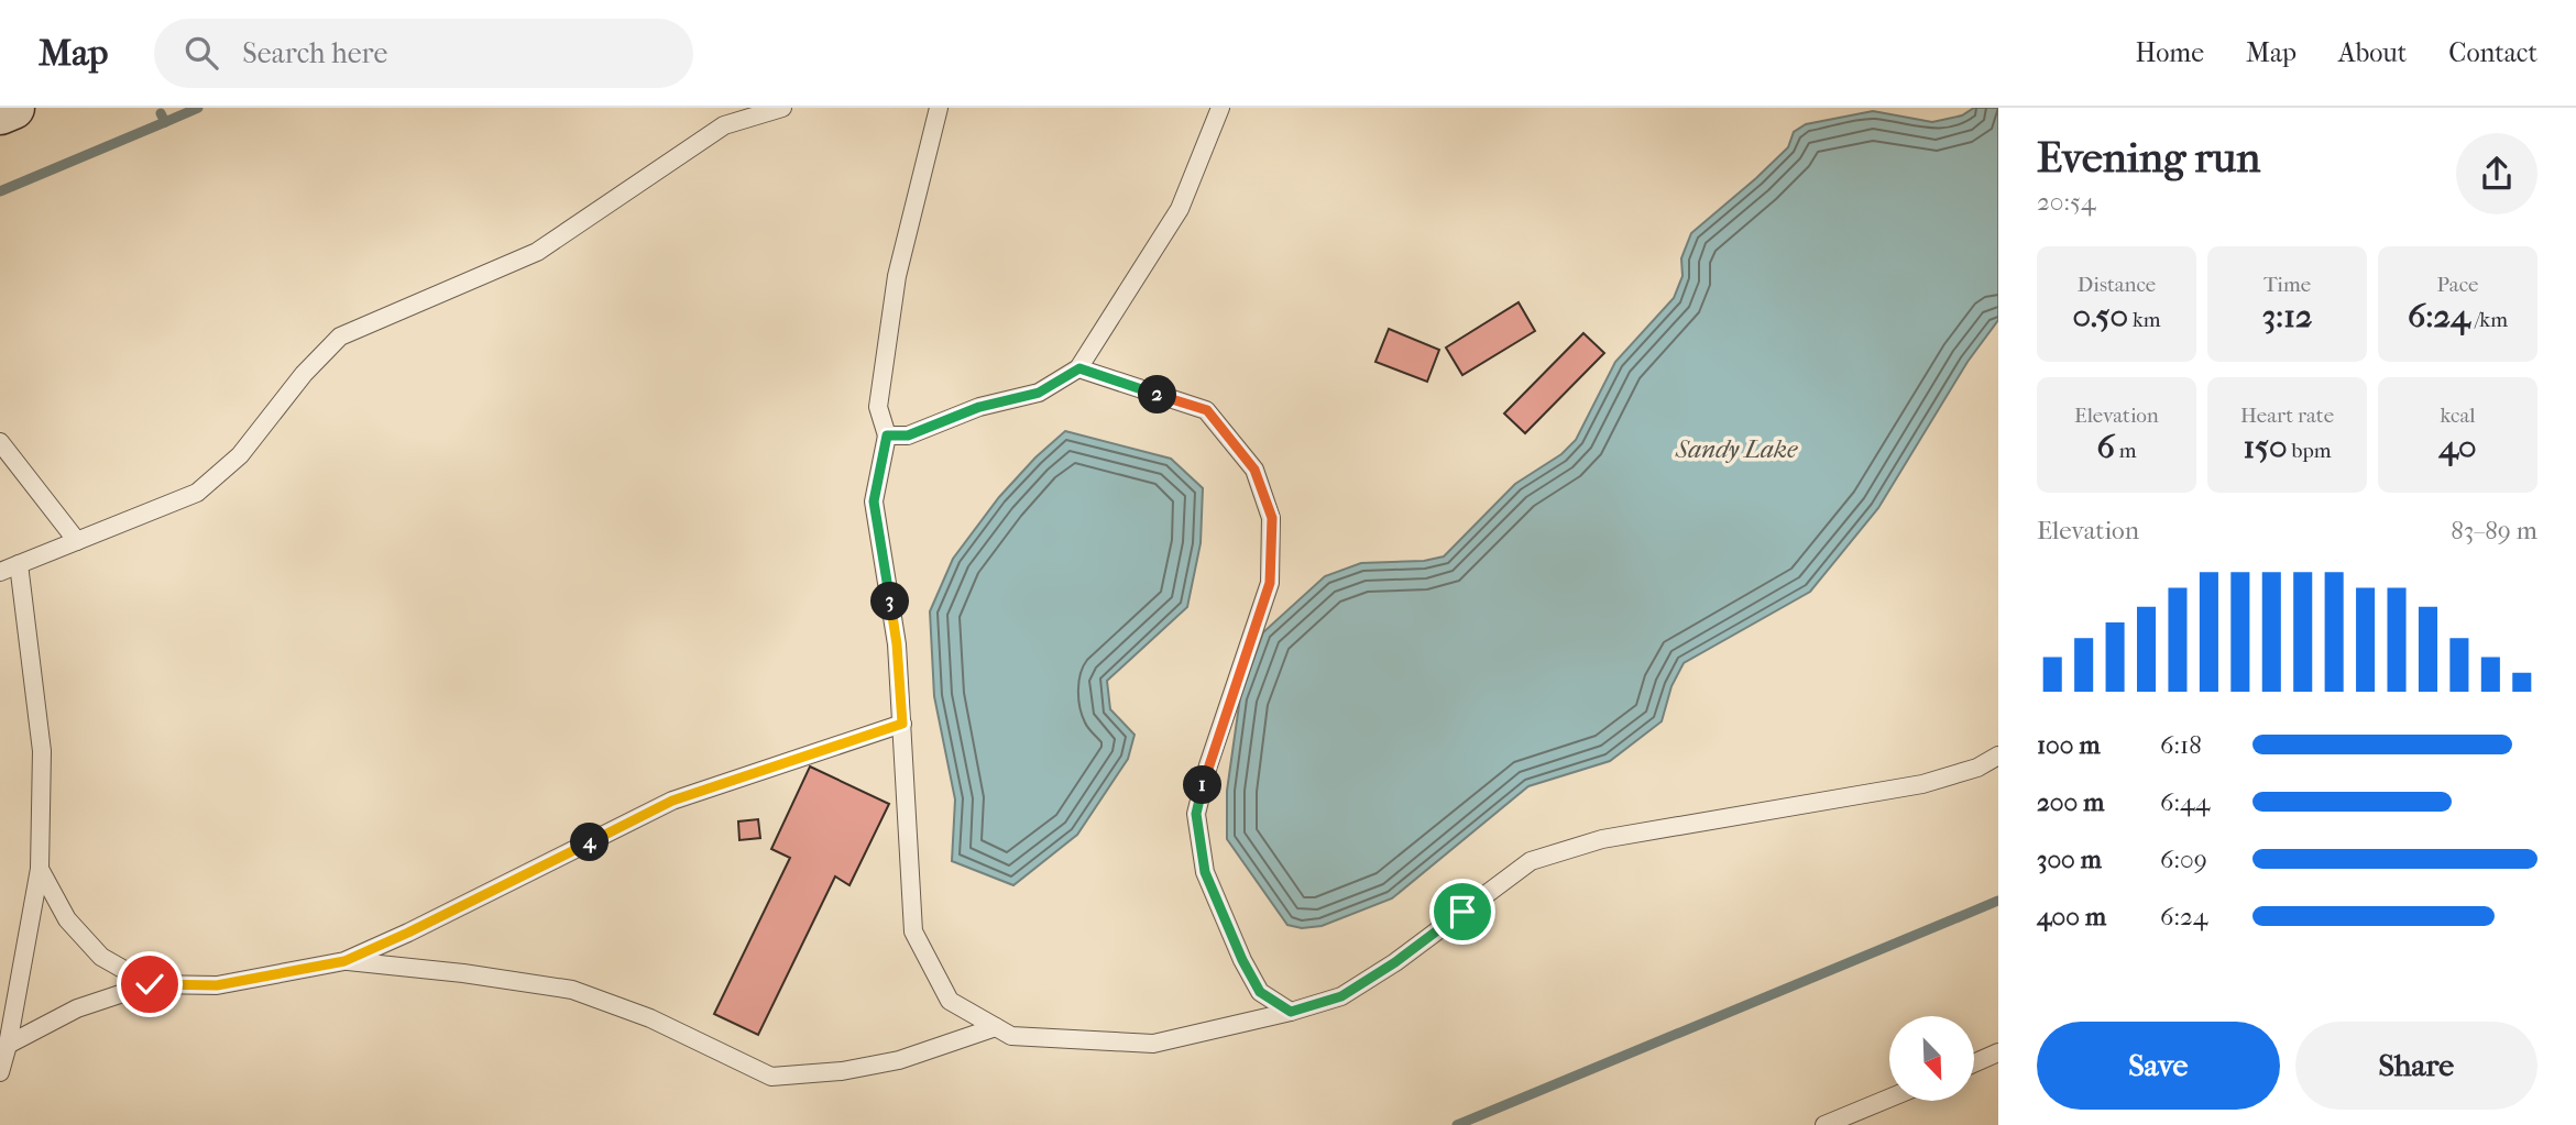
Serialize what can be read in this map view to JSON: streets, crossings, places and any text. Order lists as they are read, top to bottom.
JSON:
{
  "water": ["Sandy Lake"],
  "north": "bottom right",
  "page": {
    "header": "Map",
    "search": "Search here",
    "nav": [
      "Home",
      "Map",
      "About",
      "Contact"
    ],
    "heading": ["Evening run", "20:54"],
    "stats": [
      ["Distance", "0.50 km"],
      ["Time", "3:12"],
      ["Pace", "6:24 /km"],
      ["Elevation", "6 m"],
      ["Heart rate", "150 bpm"],
      ["kcal", "40"]
    ],
    "pins": [
      "2",
      "3",
      "1",
      "4"
    ],
    "chart": ["Elevation", "83–89 m"],
    "list": [
      {
        "name": "100 m",
        "note": "6:18"
      },
      {
        "name": "200 m",
        "note": "6:44"
      },
      {
        "name": "300 m",
        "note": "6:09"
      },
      {
        "name": "400 m",
        "note": "6:24"
      }
    ],
    "buttons": ["Save", "Share"]
  }
}
